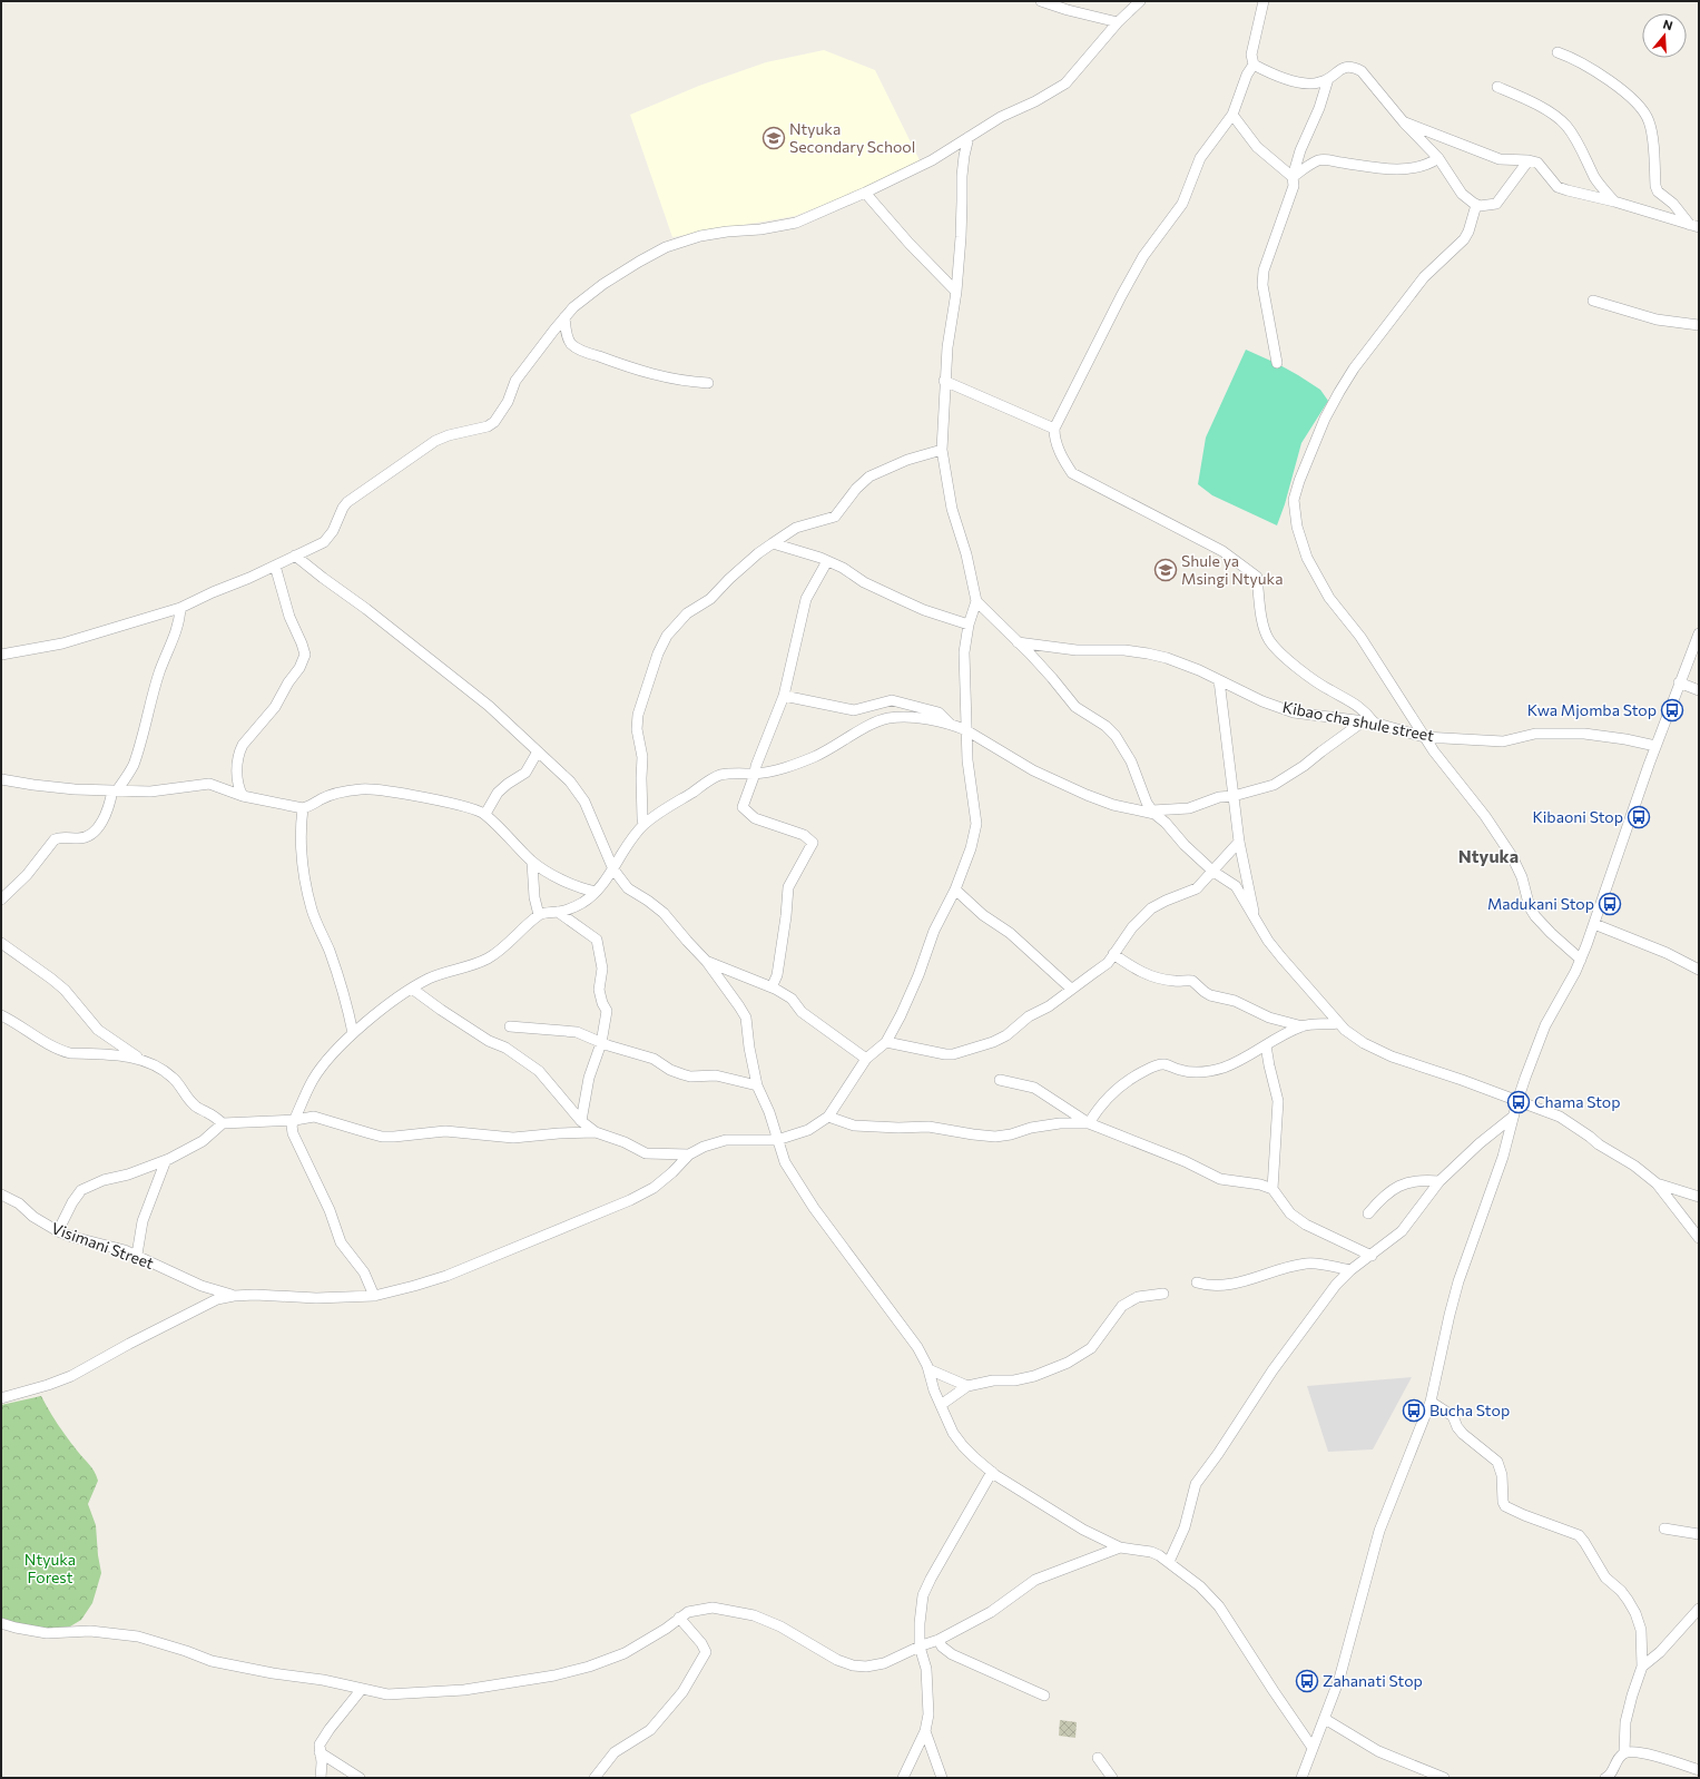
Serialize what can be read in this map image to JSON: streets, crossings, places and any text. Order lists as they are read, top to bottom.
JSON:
{
  "streets": {
    "street": ["Kibao cha shule street", "Visimani Street"]
  },
  "districts": ["Ntyuka"],
  "parks": ["Ntyuka Forest"],
  "places": {
    "school or university": ["Ntyuka Secondary School", "Shule ya Msingi Ntyuka"],
    "bus stop": [
      "Kwa Mjomba Stop",
      "Kibaoni Stop",
      "Madukani Stop",
      "Chama Stop",
      "Bucha Stop",
      "Zahanati Stop"
    ]
  },
  "north": "top"
}
